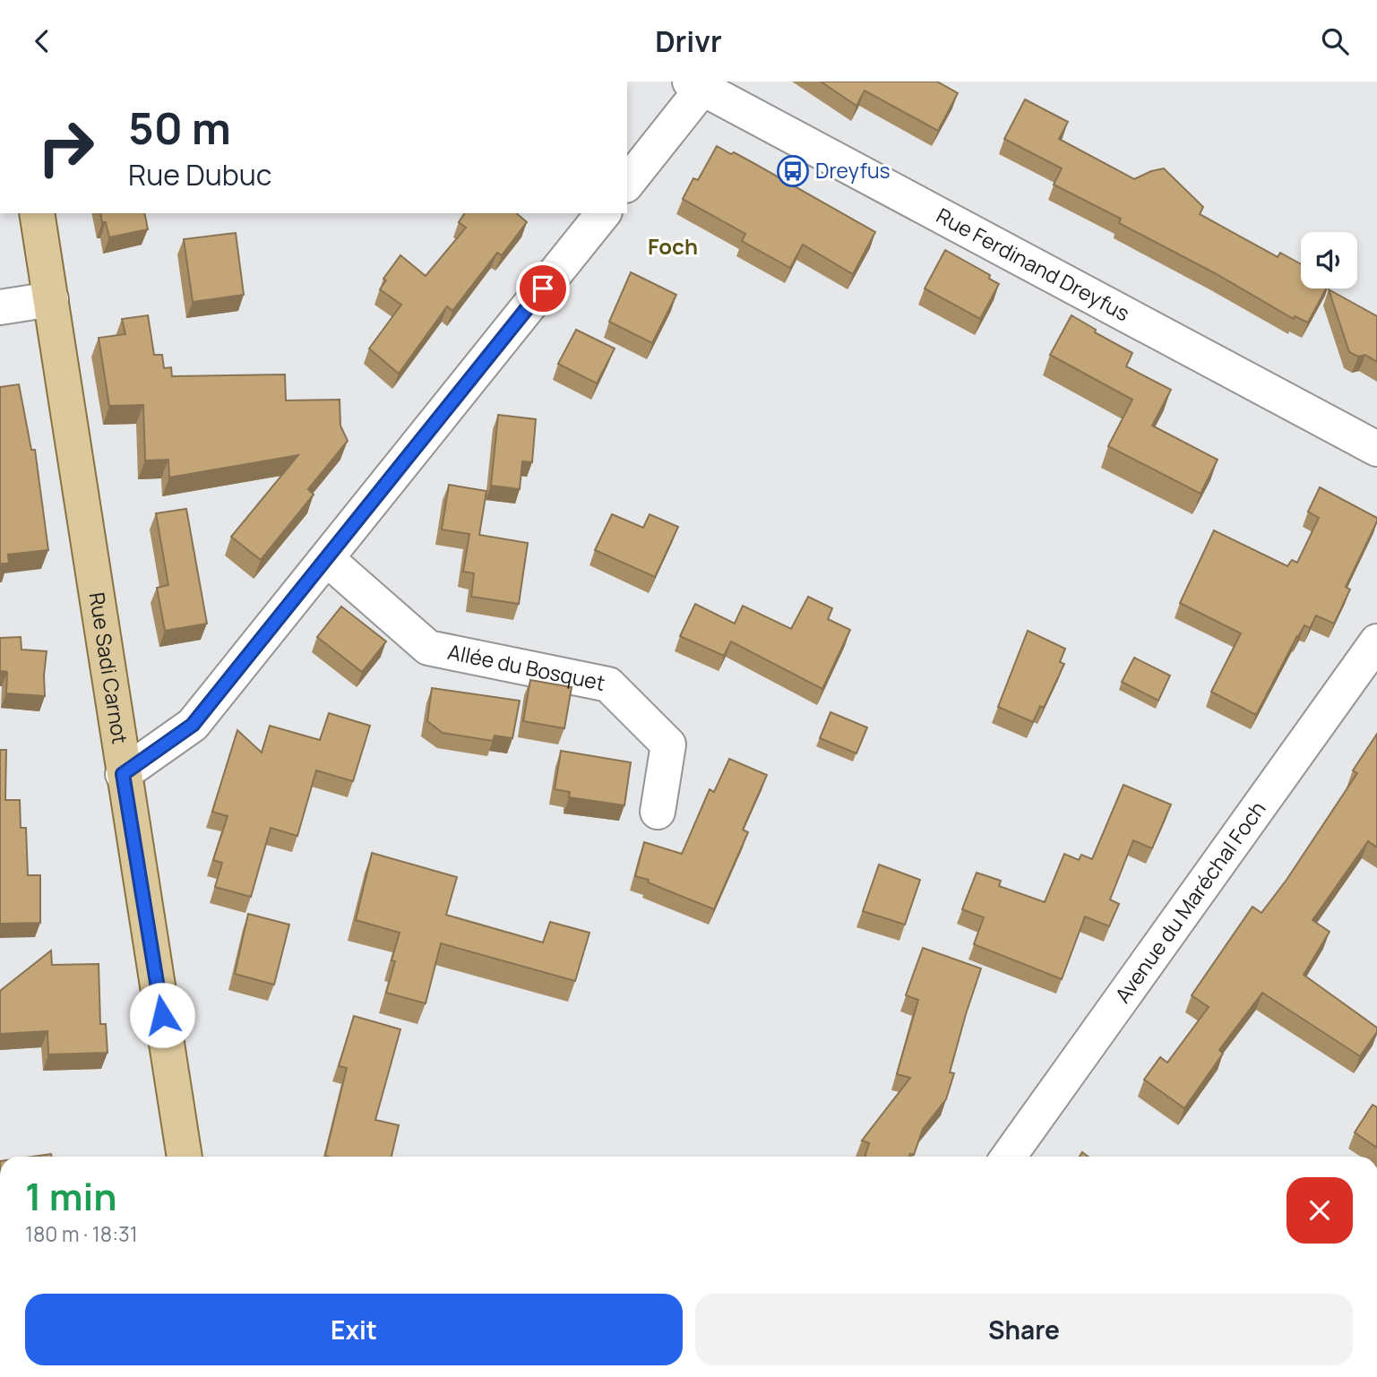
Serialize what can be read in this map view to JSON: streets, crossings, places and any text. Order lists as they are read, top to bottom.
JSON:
{
  "streets": {
    "main road": ["Rue Sadi Carnot"],
    "street": ["Rue Ferdinand Dreyfus", "Allée du Bosquet", "Avenue du Maréchal Foch"]
  },
  "districts": ["Foch"],
  "places": {
    "bus stop": ["Dreyfus"]
  },
  "page": {
    "header": "Drivr",
    "turn": ["50 m", "Rue Dubuc"],
    "heading": ["1 min", "180 m · 18:31"],
    "buttons": ["Exit", "Share"]
  }
}
